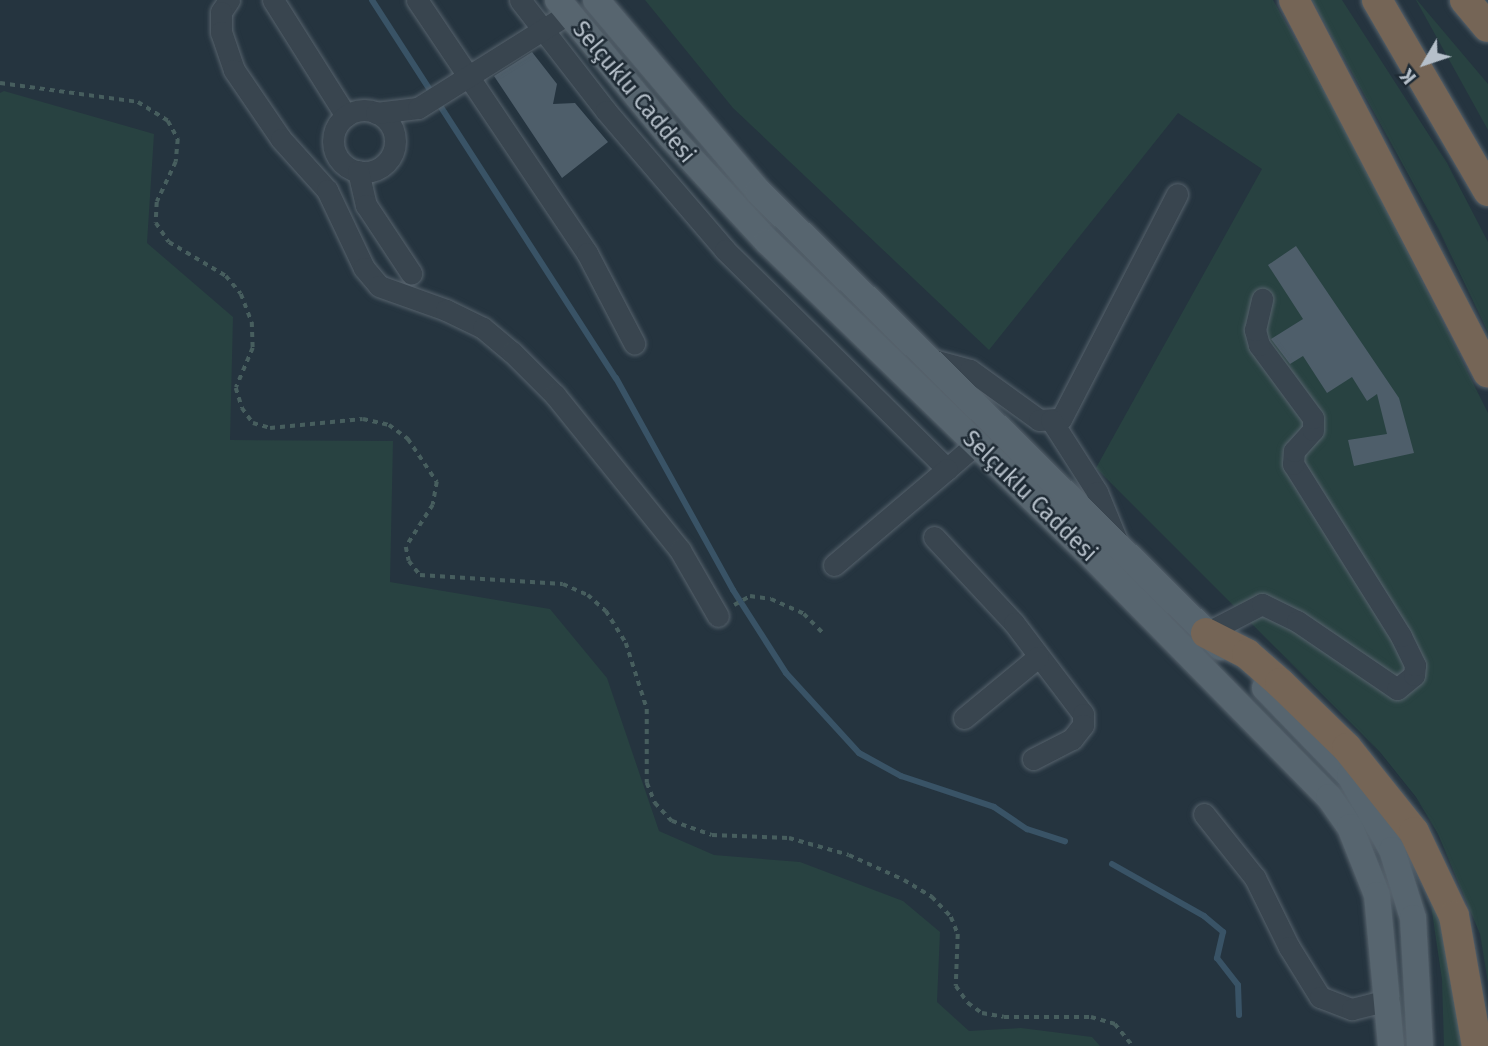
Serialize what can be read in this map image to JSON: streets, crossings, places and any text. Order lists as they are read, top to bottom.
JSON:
{
  "streets": {
    "main road": ["Selçuklu Caddesi"]
  },
  "north": "bottom left"
}
